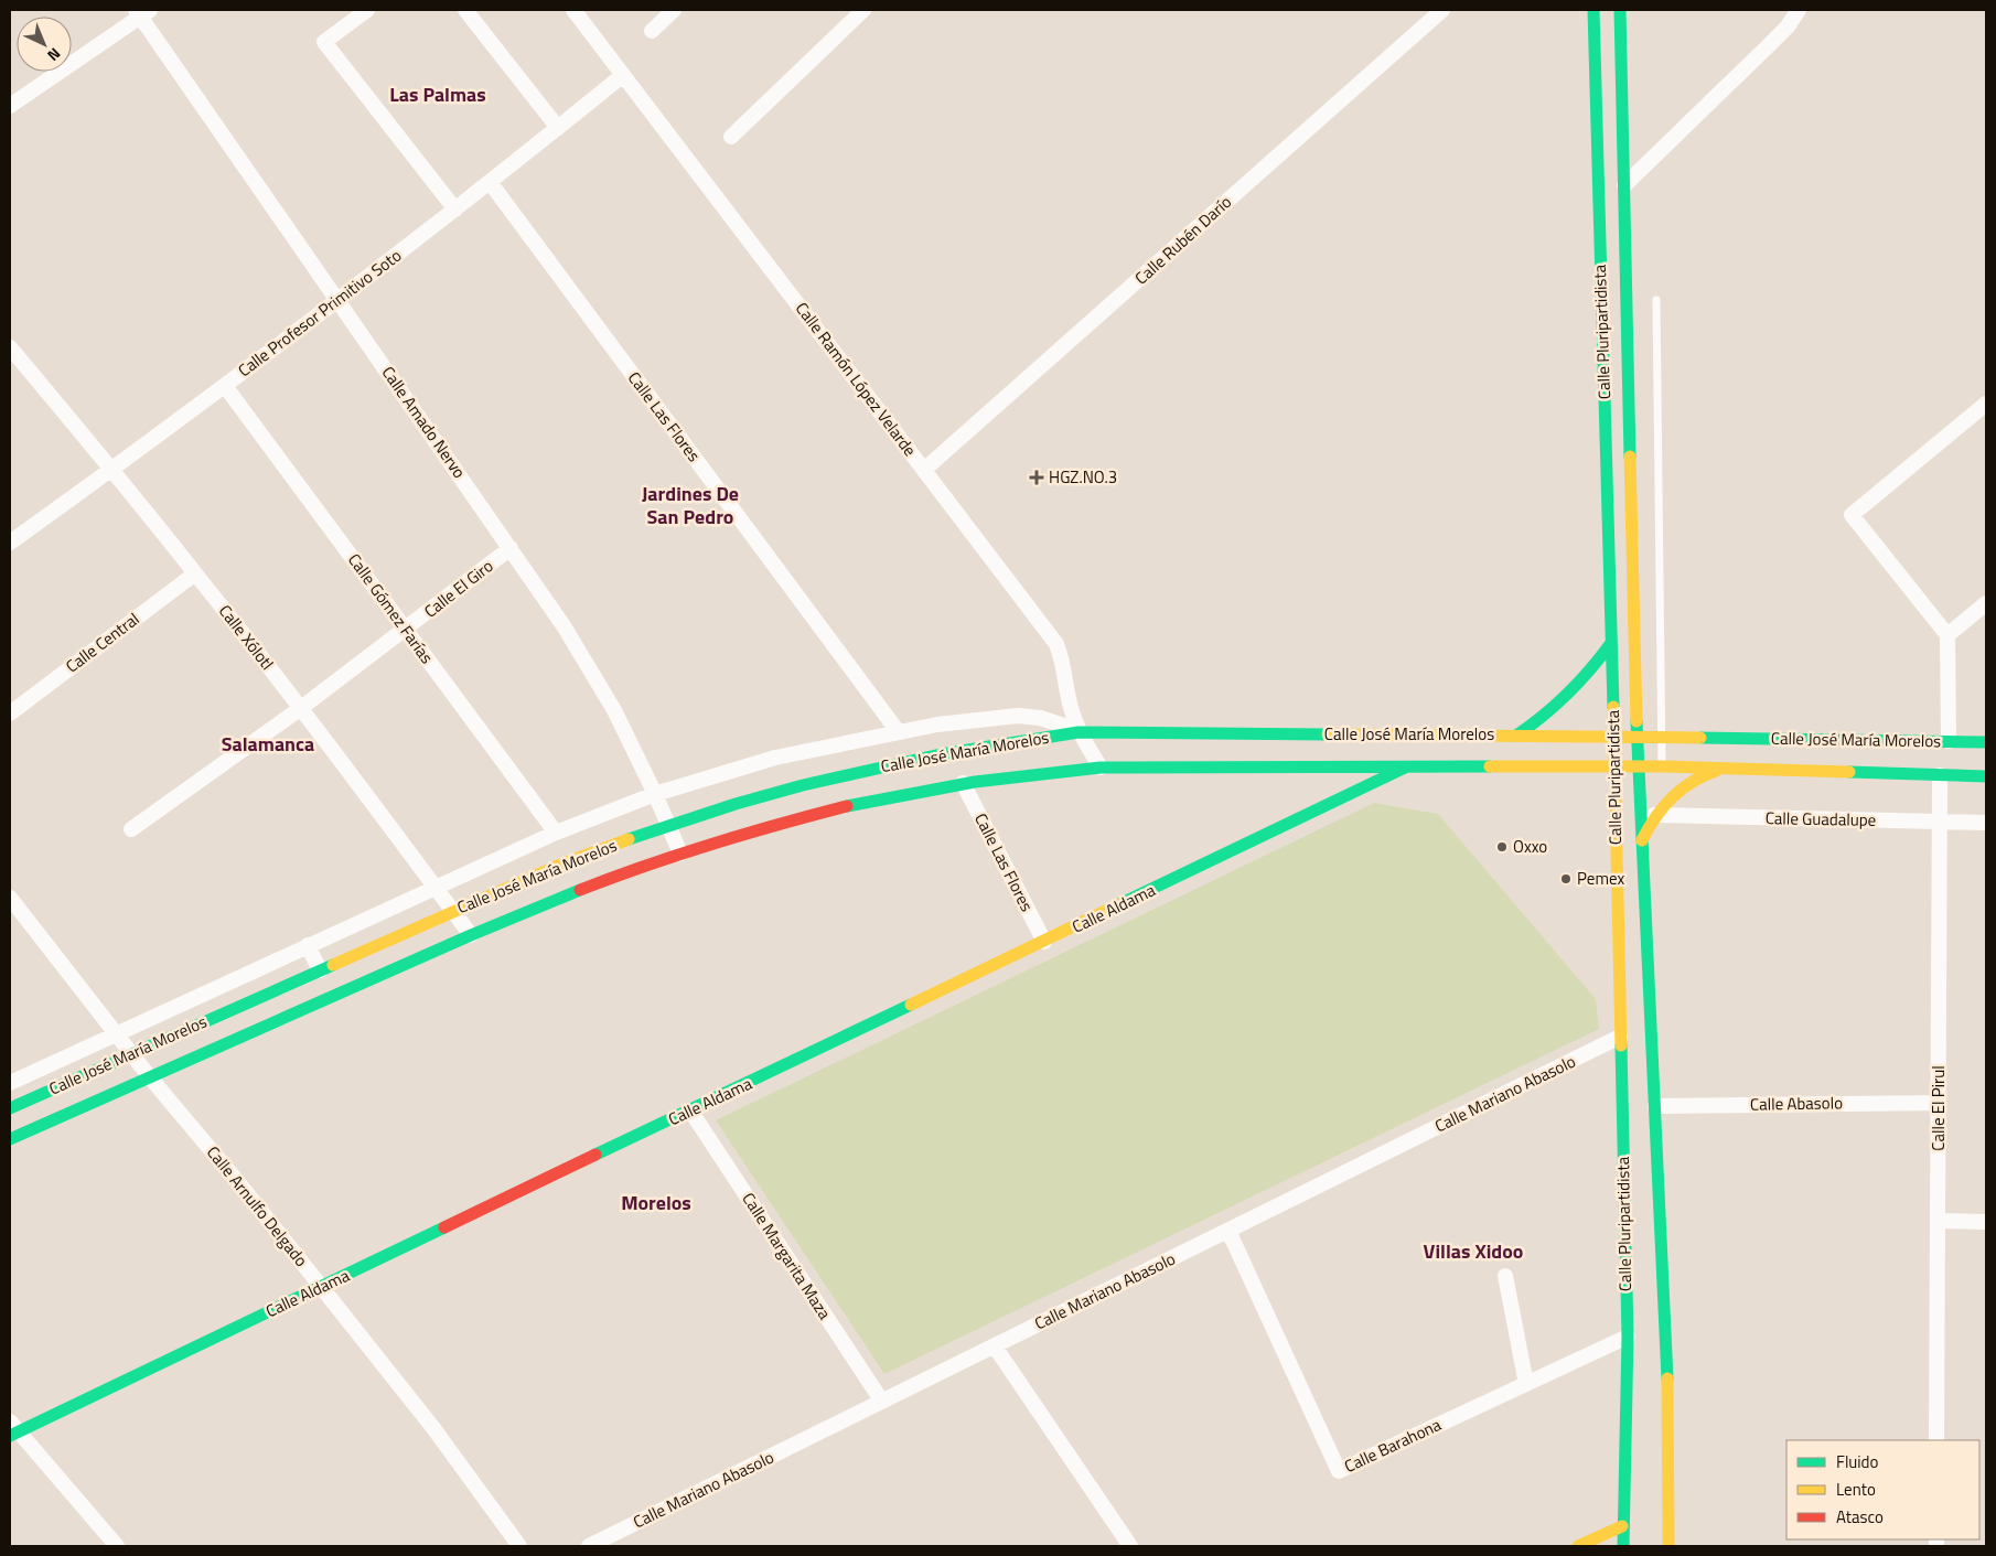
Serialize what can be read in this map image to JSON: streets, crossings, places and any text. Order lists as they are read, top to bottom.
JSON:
{
  "streets": {
    "street": [
      "Calle Rubén Darío",
      "Calle Profesor Primitivo Soto",
      "Calle Pluripartidista",
      "Calle Ramón López Velarde",
      "Calle Las Flores",
      "Calle Amado Nervo",
      "Calle El Giro",
      "Calle Gómez Farías",
      "Calle Xólotl",
      "Calle Central",
      "Calle José María Morelos",
      "Calle Guadalupe",
      "Calle Aldama",
      "Calle Mariano Abasolo",
      "Calle Abasolo",
      "Calle El Pirul",
      "Calle Arnulfo Delgado",
      "Calle Margarita Maza",
      "Calle Barahona"
    ]
  },
  "crossings": [
    ["Calle Rubén Darío", "Calle Ramón López Velarde"],
    ["Calle Profesor Primitivo Soto", "Calle Ramón López Velarde"],
    ["Calle Profesor Primitivo Soto", "Calle Las Flores"],
    ["Calle Profesor Primitivo Soto", "Calle Amado Nervo"],
    ["Calle Profesor Primitivo Soto", "Calle Gómez Farías"],
    ["Calle Profesor Primitivo Soto", "Calle Xólotl"],
    ["Calle Pluripartidista", "Calle José María Morelos"],
    ["Calle Pluripartidista", "Calle Mariano Abasolo"],
    ["Calle Pluripartidista", "Calle Abasolo"],
    ["Calle Pluripartidista", "Calle Barahona"],
    ["Calle Ramón López Velarde", "Calle José María Morelos"],
    ["Calle Las Flores", "Calle José María Morelos"],
    ["Calle Las Flores", "Calle Aldama"],
    ["Calle Amado Nervo", "Calle El Giro"],
    ["Calle Amado Nervo", "Calle José María Morelos"],
    ["Calle El Giro", "Calle Gómez Farías"],
    ["Calle El Giro", "Calle Xólotl"],
    ["Calle Xólotl", "Calle Central"],
    ["Calle Xólotl", "Calle José María Morelos"],
    ["Calle José María Morelos", "Calle Aldama"],
    ["Calle José María Morelos", "Calle El Pirul"],
    ["Calle José María Morelos", "Calle Arnulfo Delgado"],
    ["Calle Guadalupe", "Calle El Pirul"],
    ["Calle Aldama", "Calle Arnulfo Delgado"],
    ["Calle Aldama", "Calle Margarita Maza"],
    ["Calle Mariano Abasolo", "Calle Margarita Maza"],
    ["Calle Mariano Abasolo", "Calle Barahona"],
    ["Calle Abasolo", "Calle El Pirul"]
  ],
  "districts": [
    "Las Palmas",
    "Jardines De San Pedro",
    "Salamanca",
    "Morelos",
    "Villas Xidoo"
  ],
  "places": {
    "health": ["HGZ.NO.3"],
    "other": ["Oxxo", "Pemex"]
  },
  "legend": ["Fluido", "Lento", "Atasco"],
  "north": "bottom right"
}
